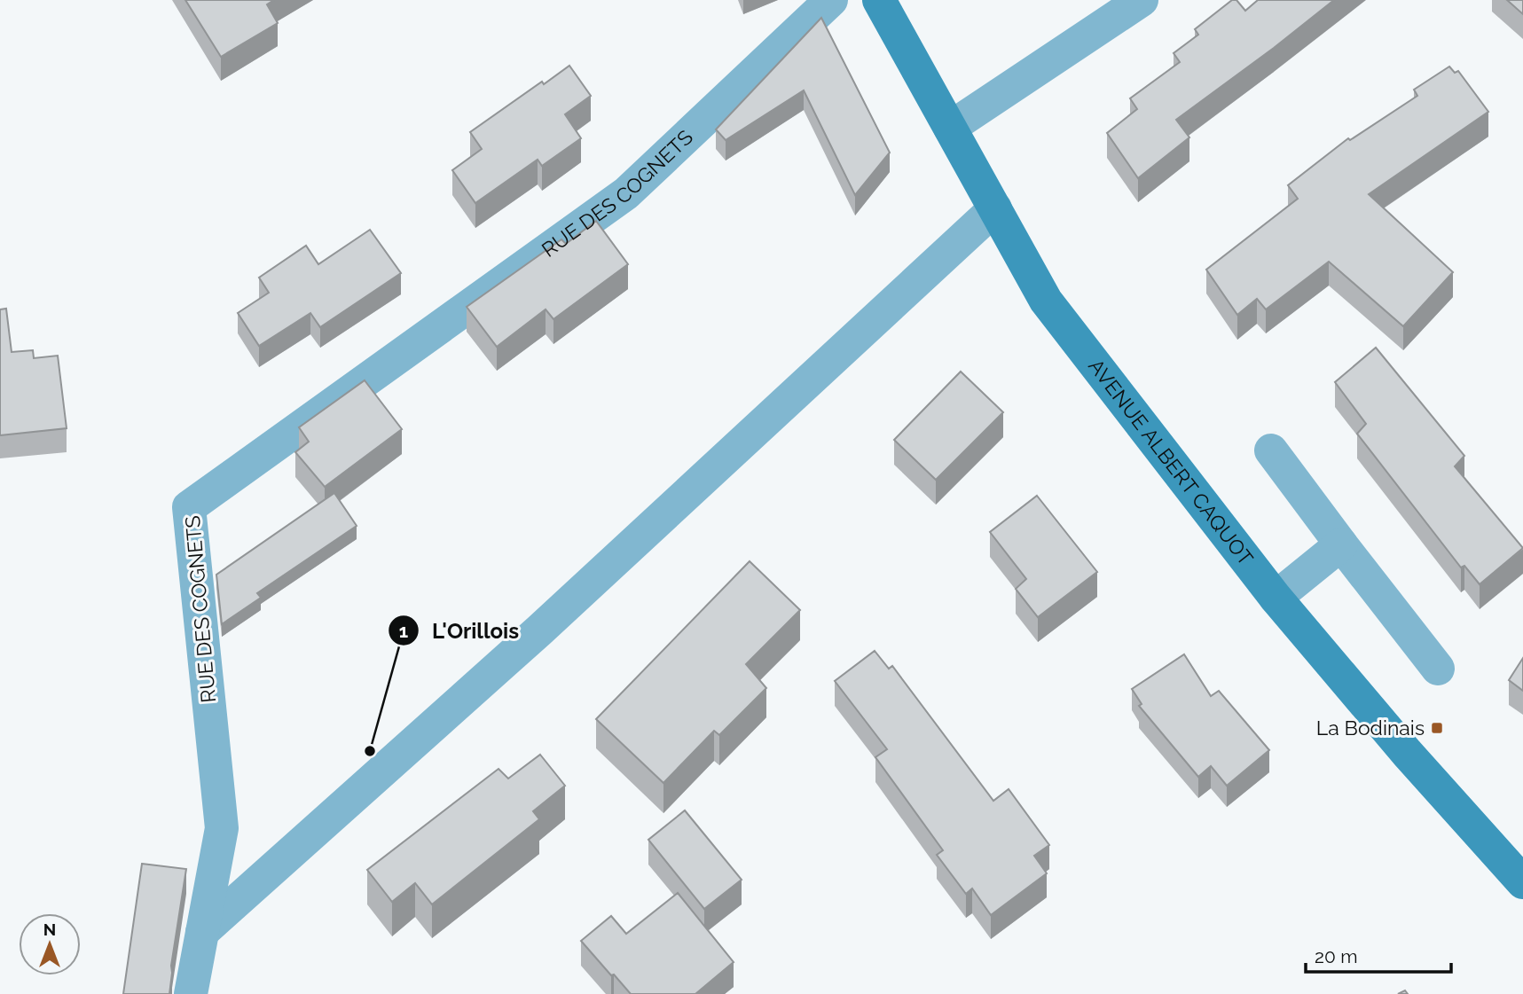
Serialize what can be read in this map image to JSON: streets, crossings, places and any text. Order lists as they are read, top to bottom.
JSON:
{
  "streets": {
    "main road": ["AVENUE ALBERT CAQUOT"],
    "street": ["RUE DES COGNETS"]
  },
  "places": {
    "transit": ["La Bodinais"],
    "other": ["L'Orillois"]
  },
  "scale_bar": "20 m",
  "north": "top"
}
